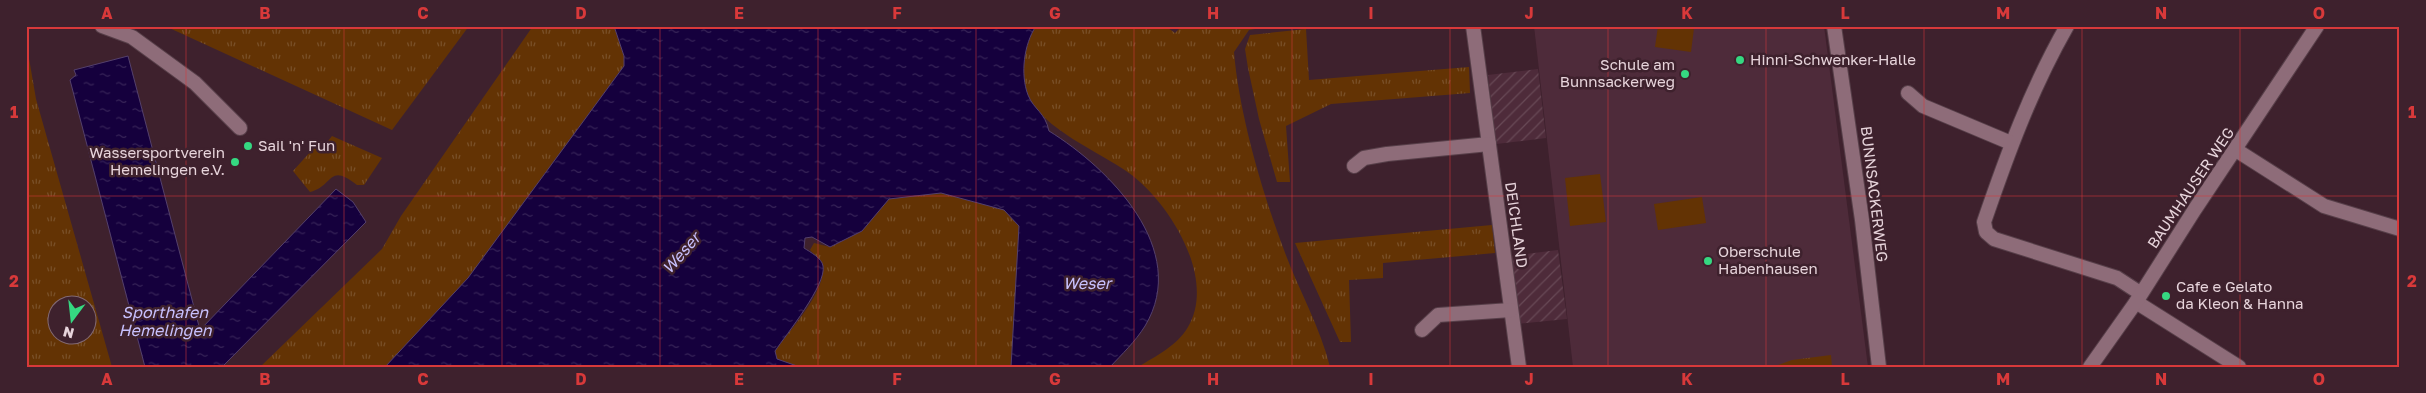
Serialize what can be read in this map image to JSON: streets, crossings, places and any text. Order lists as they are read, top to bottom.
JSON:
{
  "streets": {
    "street": ["BAUMHAUSER WEG", "BUNNSACKERWEG", "DEICHLAND"]
  },
  "water": ["Weser", "Sporthafen Hemelingen"],
  "places": [
    "Hinni-Schwenker-Halle",
    "Schule am Bunnsackerweg",
    "Sail 'n' Fun",
    "Wassersportverein Hemelingen e.V.",
    "Oberschule Habenhausen",
    "Cafe e Gelato da Kleon & Hanna"
  ],
  "north": "bottom",
  "grid": {
    "columns": [
      "A",
      "B",
      "C",
      "D",
      "E",
      "F",
      "G",
      "H",
      "I",
      "J",
      "K",
      "L",
      "M",
      "N",
      "O"
    ],
    "rows": ["1", "2"]
  }
}
